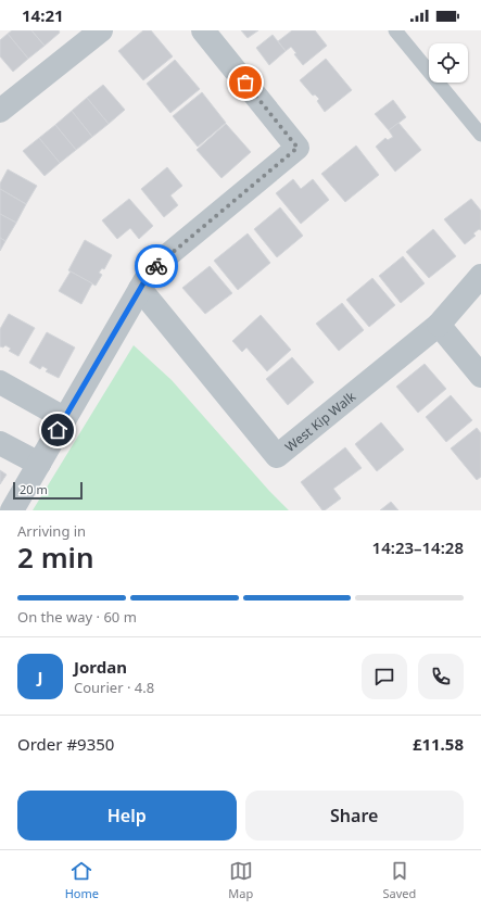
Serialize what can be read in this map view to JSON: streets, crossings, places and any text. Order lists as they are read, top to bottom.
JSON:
{
  "streets": {
    "street": ["West Kip Walk"]
  },
  "scale_bar": "20 m",
  "page": {
    "status": "14:21",
    "scale": "20 m",
    "heading": ["2 min", "Arriving in", "14:23–14:28"],
    "panel": [
      "Jordan",
      "Courier · 4.8",
      "Order #9350",
      "£11.58"
    ],
    "bar": "On the way · 60 m",
    "round": "J",
    "buttons": ["Help", "Share"],
    "tabs": ["Home", "Map", "Saved"]
  }
}
